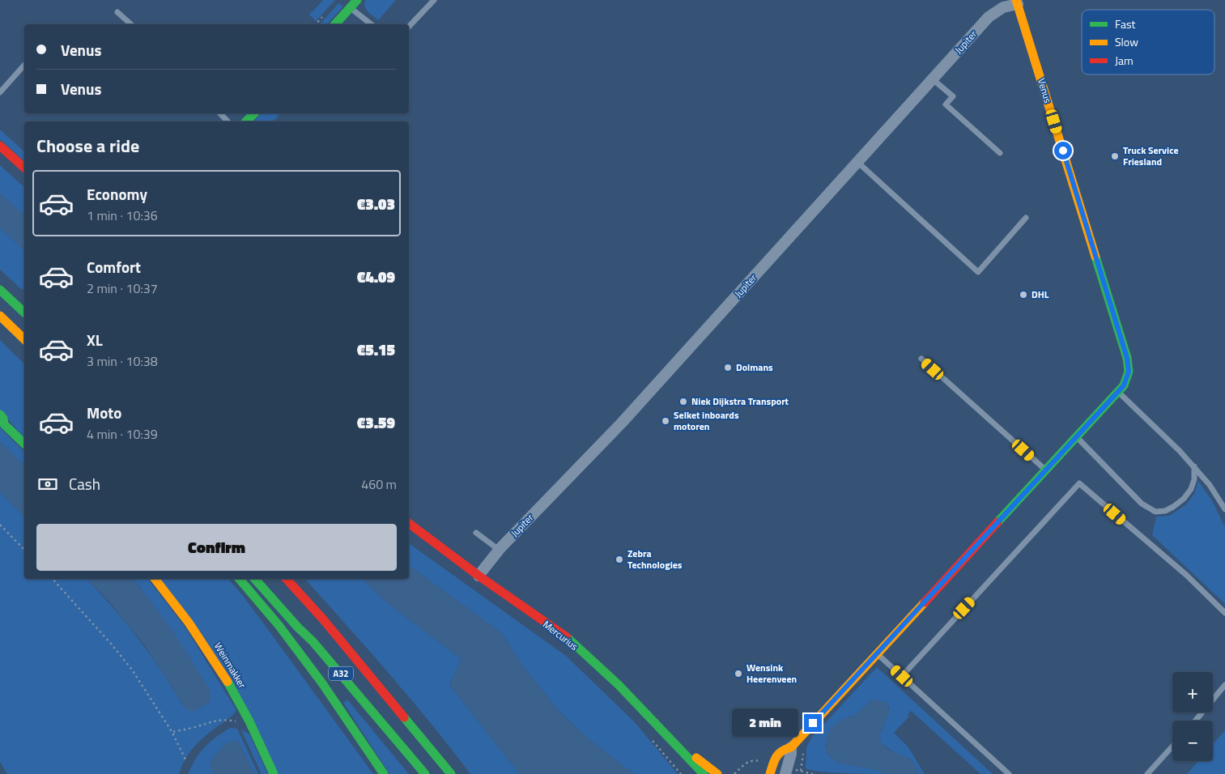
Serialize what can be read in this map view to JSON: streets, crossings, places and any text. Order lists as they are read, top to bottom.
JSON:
{
  "streets": {
    "main road": [
      "Venus",
      "Mercurius",
      "Weinmakker",
      "A32"
    ],
    "street": ["Jupiter"]
  },
  "crossings": [
    ["Jupiter", "Venus"],
    ["Jupiter", "Mercurius"]
  ],
  "places": [
    "Truck Service Friesland",
    "DHL",
    "Dolmans",
    "Niek Dijkstra Transport",
    "Selket inboards motoren",
    "Zebra Technologies",
    "Wensink Heerenveen"
  ],
  "legend": ["Fast", "Slow", "Jam"],
  "page": {
    "banner": ["Venus", "Venus"],
    "heading": "Choose a ride",
    "list": [
      {
        "name": "Economy",
        "note": "1 min · 10:36",
        "value": "€3.03"
      },
      {
        "name": "Comfort",
        "note": "2 min · 10:37",
        "value": "€4.09"
      },
      {
        "name": "XL",
        "note": "3 min · 10:38",
        "value": "€5.15"
      },
      {
        "name": "Moto",
        "note": "4 min · 10:39",
        "value": "€3.59"
      }
    ],
    "pay": ["Cash", "460 m"],
    "buttons": "Confirm",
    "map_buttons": ["+", "−"],
    "bubble": "2 min"
  }
}
